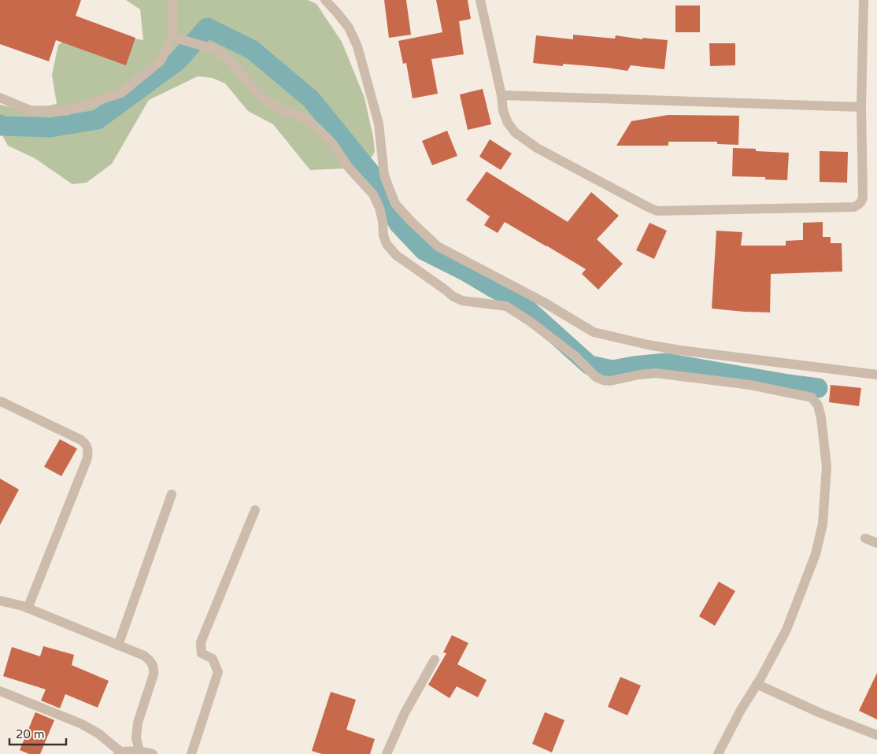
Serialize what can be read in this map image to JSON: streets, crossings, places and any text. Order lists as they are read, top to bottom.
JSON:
{
  "scale_bar": "20 m"
}
